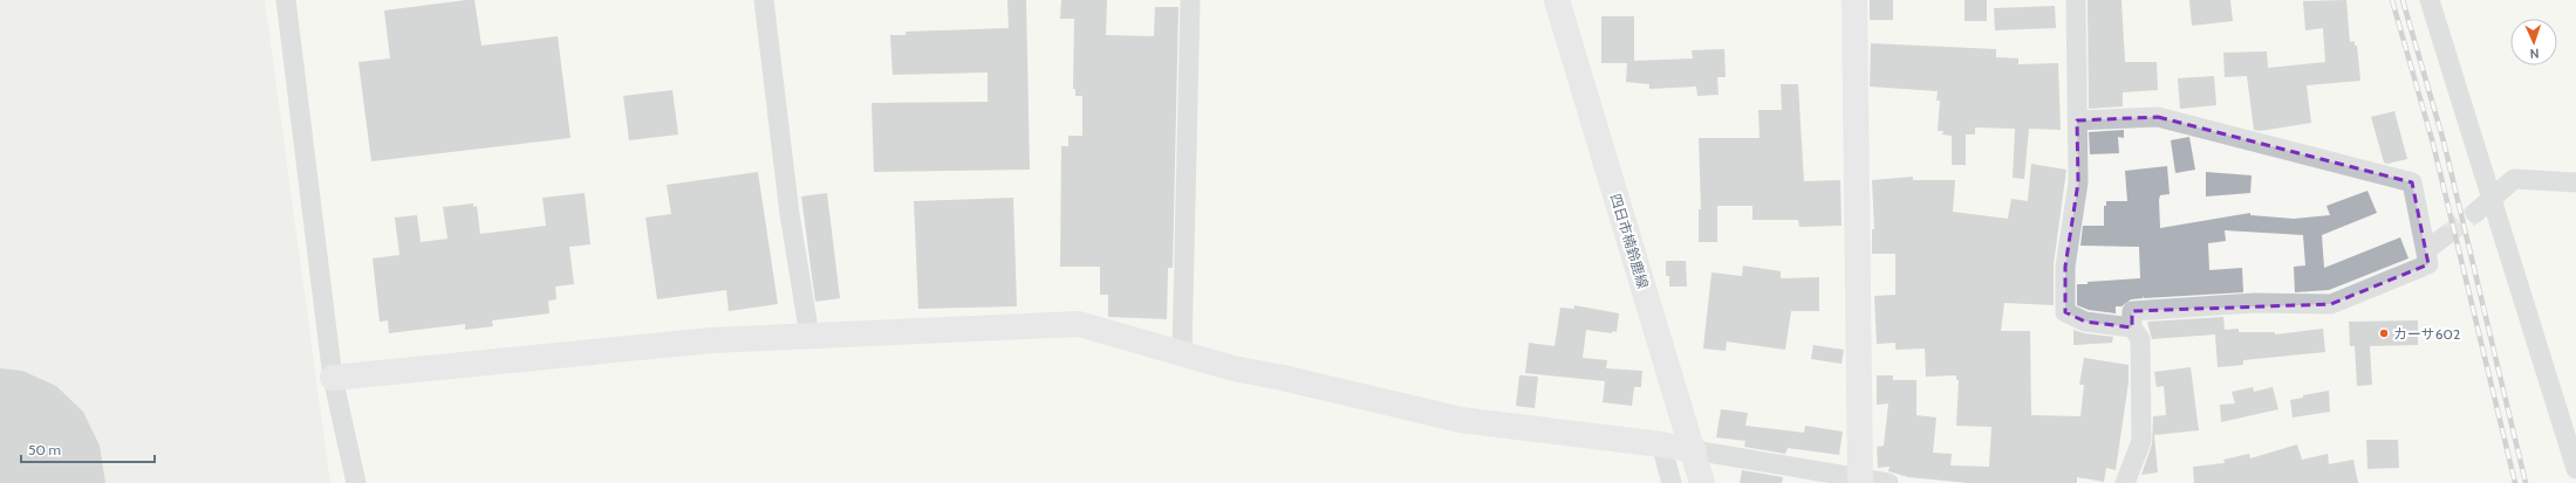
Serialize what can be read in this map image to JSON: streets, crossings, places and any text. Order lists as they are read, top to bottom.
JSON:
{
  "streets": {
    "street": ["四日市楠鈴鹿線"]
  },
  "places": ["カーサ602"],
  "scale_bar": "50 m",
  "north": "bottom"
}
